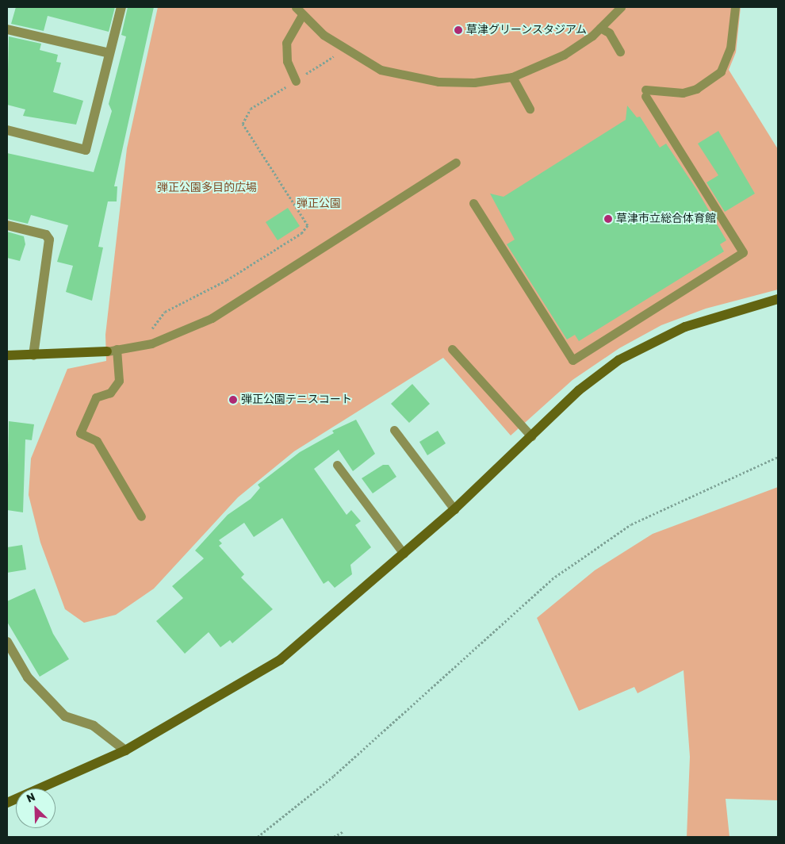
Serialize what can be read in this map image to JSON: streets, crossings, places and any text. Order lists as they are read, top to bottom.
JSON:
{
  "parks": ["弾正公園多目的広場", "弾正公園"],
  "places": ["草津グリーンスタジアム", "草津市立総合体育館", "弾正公園テニスコート"],
  "north": "top left"
}
